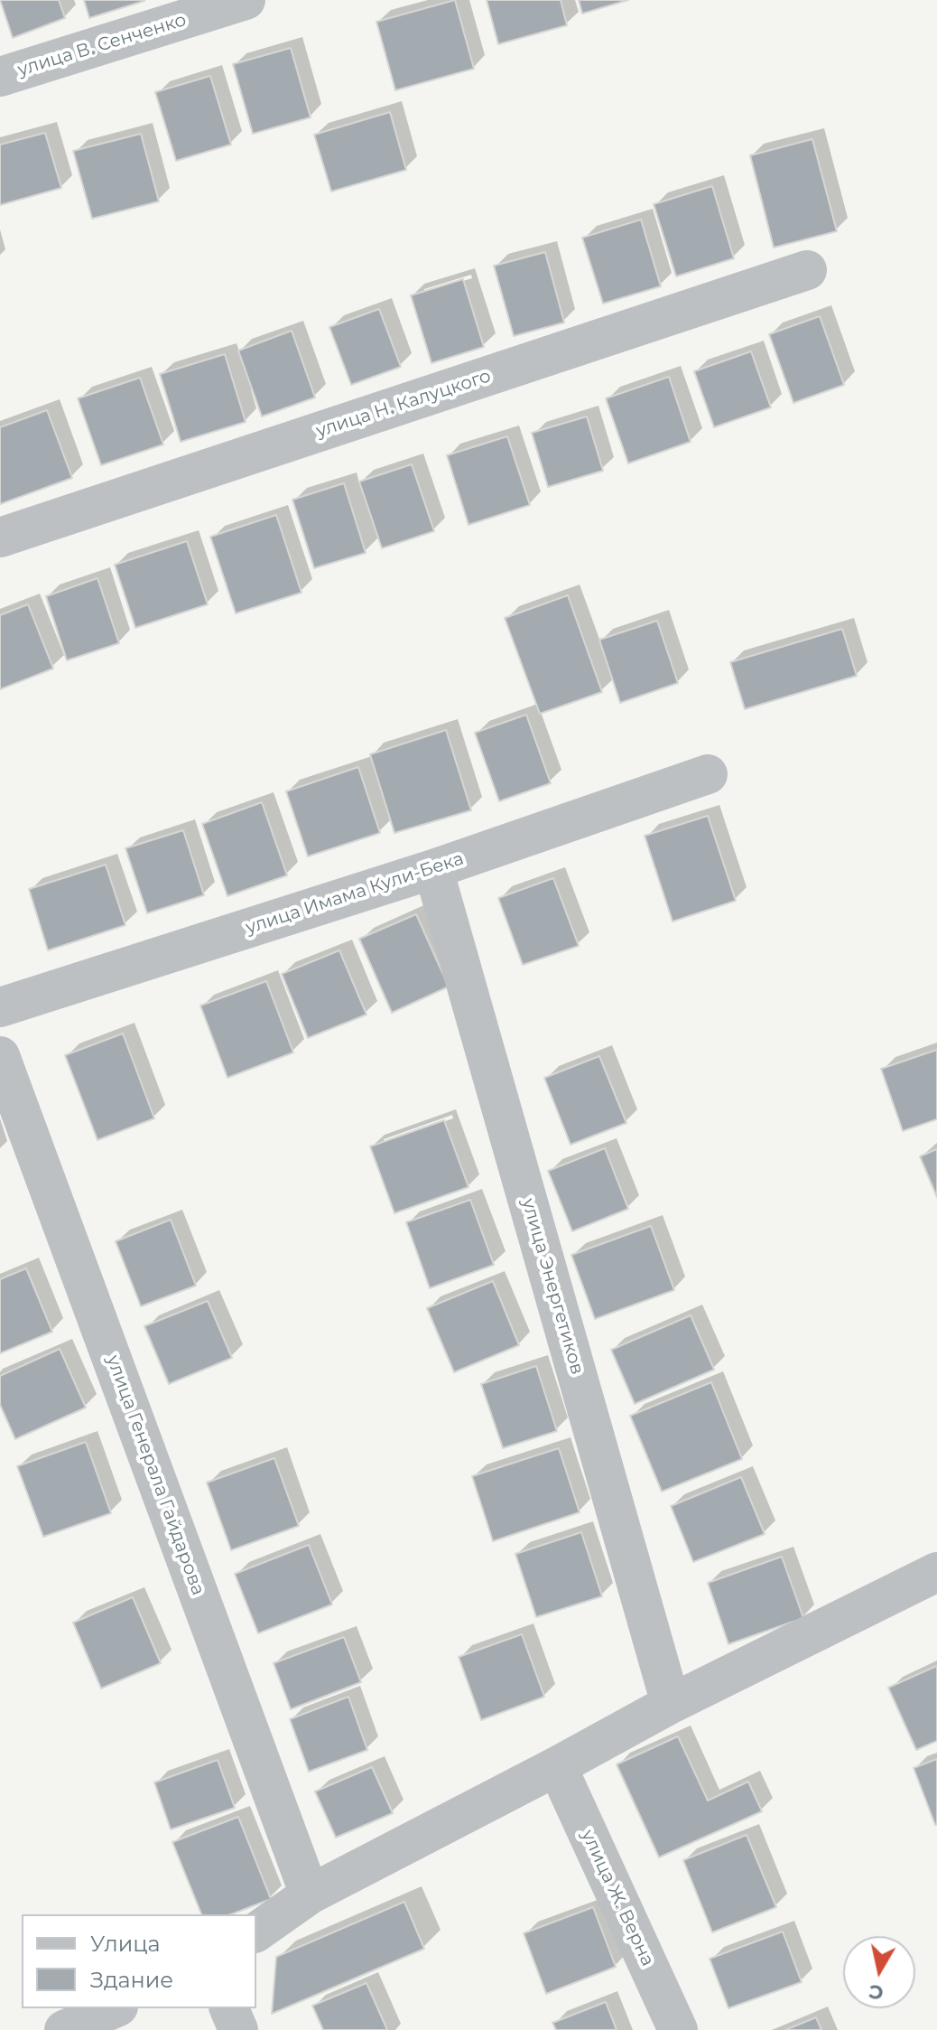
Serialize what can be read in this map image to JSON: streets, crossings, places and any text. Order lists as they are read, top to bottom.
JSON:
{
  "streets": {
    "street": [
      "улица В. Сенченко",
      "улица Н. Калуцкого",
      "улица Имама Кули-Бека",
      "улица Энергетиков",
      "улица Генерала Гайдарова",
      "улица Ж. Верна"
    ]
  },
  "crossings": [
    ["улица Имама Кули-Бека", "улица Энергетиков"]
  ],
  "legend": ["Улица", "Здание"],
  "north": "bottom"
}
